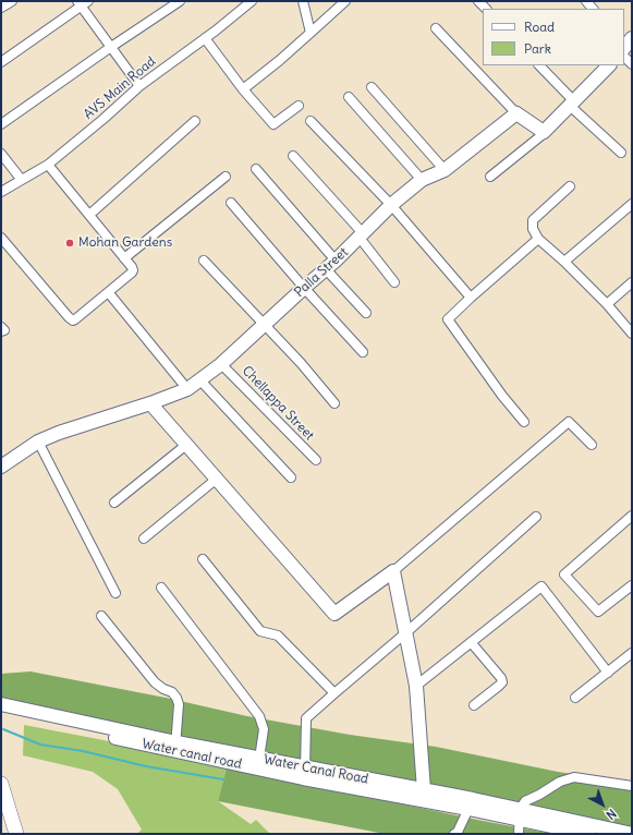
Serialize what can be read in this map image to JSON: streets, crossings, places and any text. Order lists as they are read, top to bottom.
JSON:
{
  "streets": {
    "street": [
      "AVS Main Road",
      "Palla Street",
      "Chellappa Street",
      "Water canal road",
      "Water Canal Road"
    ]
  },
  "crossings": [
    ["Palla Street", "Chellappa Street"],
    ["Water canal road", "Water Canal Road"]
  ],
  "places": ["Mohan Gardens"],
  "legend": ["Road", "Park"],
  "north": "bottom right"
}
